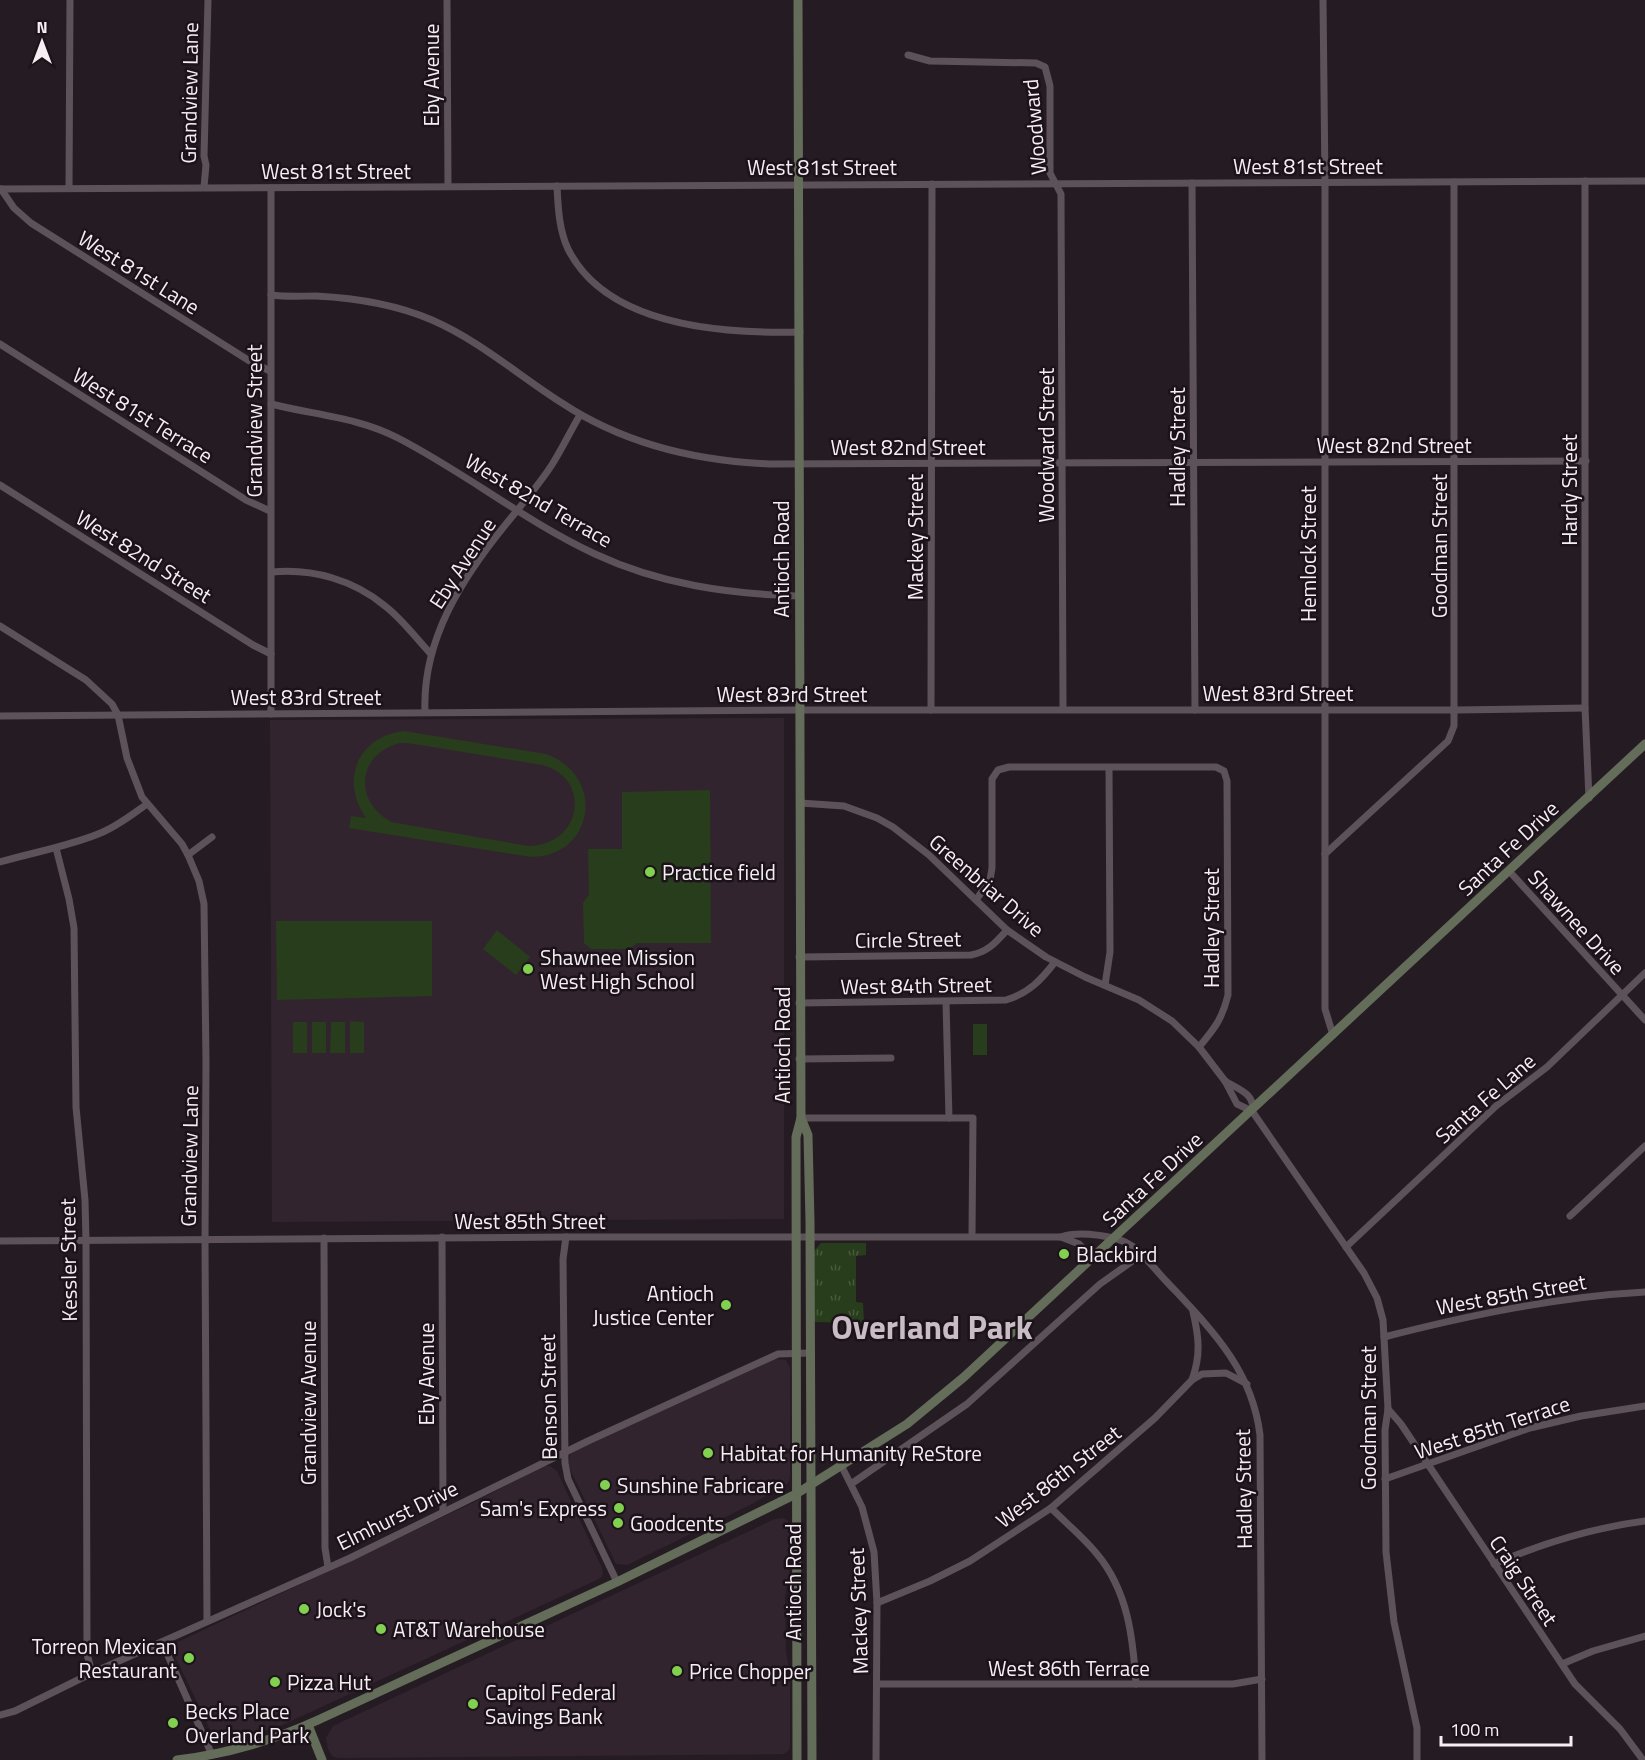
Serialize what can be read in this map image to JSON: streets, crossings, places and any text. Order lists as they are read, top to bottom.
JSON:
{
  "streets": {
    "main road": ["Antioch Road", "Santa Fe Drive"],
    "street": [
      "Eby Avenue",
      "Grandview Lane",
      "Woodward",
      "West 81st Street",
      "West 81st Lane",
      "West 81st Terrace",
      "Grandview Street",
      "Woodward Street",
      "West 82nd Street",
      "Hadley Street",
      "Hardy Street",
      "West 82nd Terrace",
      "Mackey Street",
      "Goodman Street",
      "Hemlock Street",
      "West 83rd Street",
      "Greenbriar Drive",
      "Shawnee Drive",
      "Circle Street",
      "West 84th Street",
      "Santa Fe Lane",
      "West 85th Street",
      "Kessler Street",
      "Benson Street",
      "Grandview Avenue",
      "West 85th Terrace",
      "West 86th Street",
      "Elmhurst Drive",
      "Craig Street",
      "West 86th Terrace"
    ]
  },
  "crossings": [
    ["Eby Avenue", "West 81st Street"],
    ["Eby Avenue", "West 82nd Street"],
    ["Eby Avenue", "West 82nd Terrace"],
    ["Eby Avenue", "West 83rd Street"],
    ["Eby Avenue", "West 85th Street"],
    ["Eby Avenue", "Elmhurst Drive"],
    ["Grandview Lane", "West 81st Street"],
    ["Grandview Lane", "West 83rd Street"],
    ["Grandview Lane", "West 85th Street"],
    ["Grandview Lane", "Elmhurst Drive"],
    ["Woodward", "West 81st Street"],
    ["Woodward", "Woodward Street"],
    ["West 81st Street", "West 81st Lane"],
    ["West 81st Street", "Grandview Street"],
    ["West 81st Street", "Woodward Street"],
    ["West 81st Street", "Hadley Street"],
    ["West 81st Street", "Hardy Street"],
    ["West 81st Street", "Mackey Street"],
    ["West 81st Street", "Goodman Street"],
    ["West 81st Street", "Hemlock Street"],
    ["West 81st Street", "Antioch Road"],
    ["West 81st Lane", "Grandview Street"],
    ["West 81st Terrace", "Grandview Street"],
    ["Grandview Street", "West 82nd Street"],
    ["Grandview Street", "West 82nd Terrace"],
    ["Woodward Street", "West 82nd Street"],
    ["Woodward Street", "West 83rd Street"],
    ["West 82nd Street", "Hadley Street"],
    ["West 82nd Street", "Hardy Street"],
    ["West 82nd Street", "Mackey Street"],
    ["West 82nd Street", "Goodman Street"],
    ["West 82nd Street", "Hemlock Street"],
    ["West 82nd Street", "Antioch Road"],
    ["Hadley Street", "West 83rd Street"],
    ["Hadley Street", "Santa Fe Drive"],
    ["Hadley Street", "Greenbriar Drive"],
    ["Hadley Street", "West 85th Street"],
    ["Hadley Street", "West 86th Terrace"],
    ["Hardy Street", "West 83rd Street"],
    ["Hardy Street", "Santa Fe Drive"],
    ["West 82nd Terrace", "Antioch Road"],
    ["Mackey Street", "West 83rd Street"],
    ["Mackey Street", "Santa Fe Drive"],
    ["Mackey Street", "West 86th Street"],
    ["Mackey Street", "West 86th Terrace"],
    ["Goodman Street", "Hemlock Street"],
    ["Goodman Street", "West 83rd Street"],
    ["Goodman Street", "Santa Fe Drive"],
    ["Goodman Street", "Greenbriar Drive"],
    ["Goodman Street", "Santa Fe Lane"],
    ["Goodman Street", "West 85th Street"],
    ["Goodman Street", "West 85th Terrace"],
    ["Goodman Street", "Craig Street"],
    ["Hemlock Street", "West 83rd Street"],
    ["Hemlock Street", "Santa Fe Drive"],
    ["Antioch Road", "West 83rd Street"],
    ["Antioch Road", "Santa Fe Drive"],
    ["Antioch Road", "Greenbriar Drive"],
    ["Antioch Road", "Circle Street"],
    ["Antioch Road", "West 84th Street"],
    ["Antioch Road", "West 85th Street"],
    ["Antioch Road", "Elmhurst Drive"],
    ["Santa Fe Drive", "Greenbriar Drive"],
    ["Santa Fe Drive", "Shawnee Drive"],
    ["Santa Fe Drive", "West 85th Street"],
    ["Santa Fe Drive", "Benson Street"],
    ["Greenbriar Drive", "Circle Street"],
    ["Greenbriar Drive", "West 84th Street"],
    ["Shawnee Drive", "Santa Fe Lane"],
    ["West 85th Street", "Kessler Street"],
    ["West 85th Street", "Benson Street"],
    ["West 85th Street", "Grandview Avenue"],
    ["Kessler Street", "Elmhurst Drive"],
    ["Benson Street", "Elmhurst Drive"],
    ["Grandview Avenue", "Elmhurst Drive"],
    ["West 85th Terrace", "Craig Street"]
  ],
  "districts": ["Overland Park"],
  "places": [
    "Practice field",
    "Shawnee Mission West High School",
    "Blackbird",
    "Antioch Justice Center",
    "Habitat for Humanity ReStore",
    "Sunshine Fabricare",
    "Sam's Express",
    "Goodcents",
    "Jock's",
    "AT&T Warehouse",
    "Torreon Mexican Restaurant",
    "Price Chopper",
    "Pizza Hut",
    "Capitol Federal Savings Bank",
    "Becks Place Overland Park"
  ],
  "scale_bar": "100 m",
  "north": "top"
}
